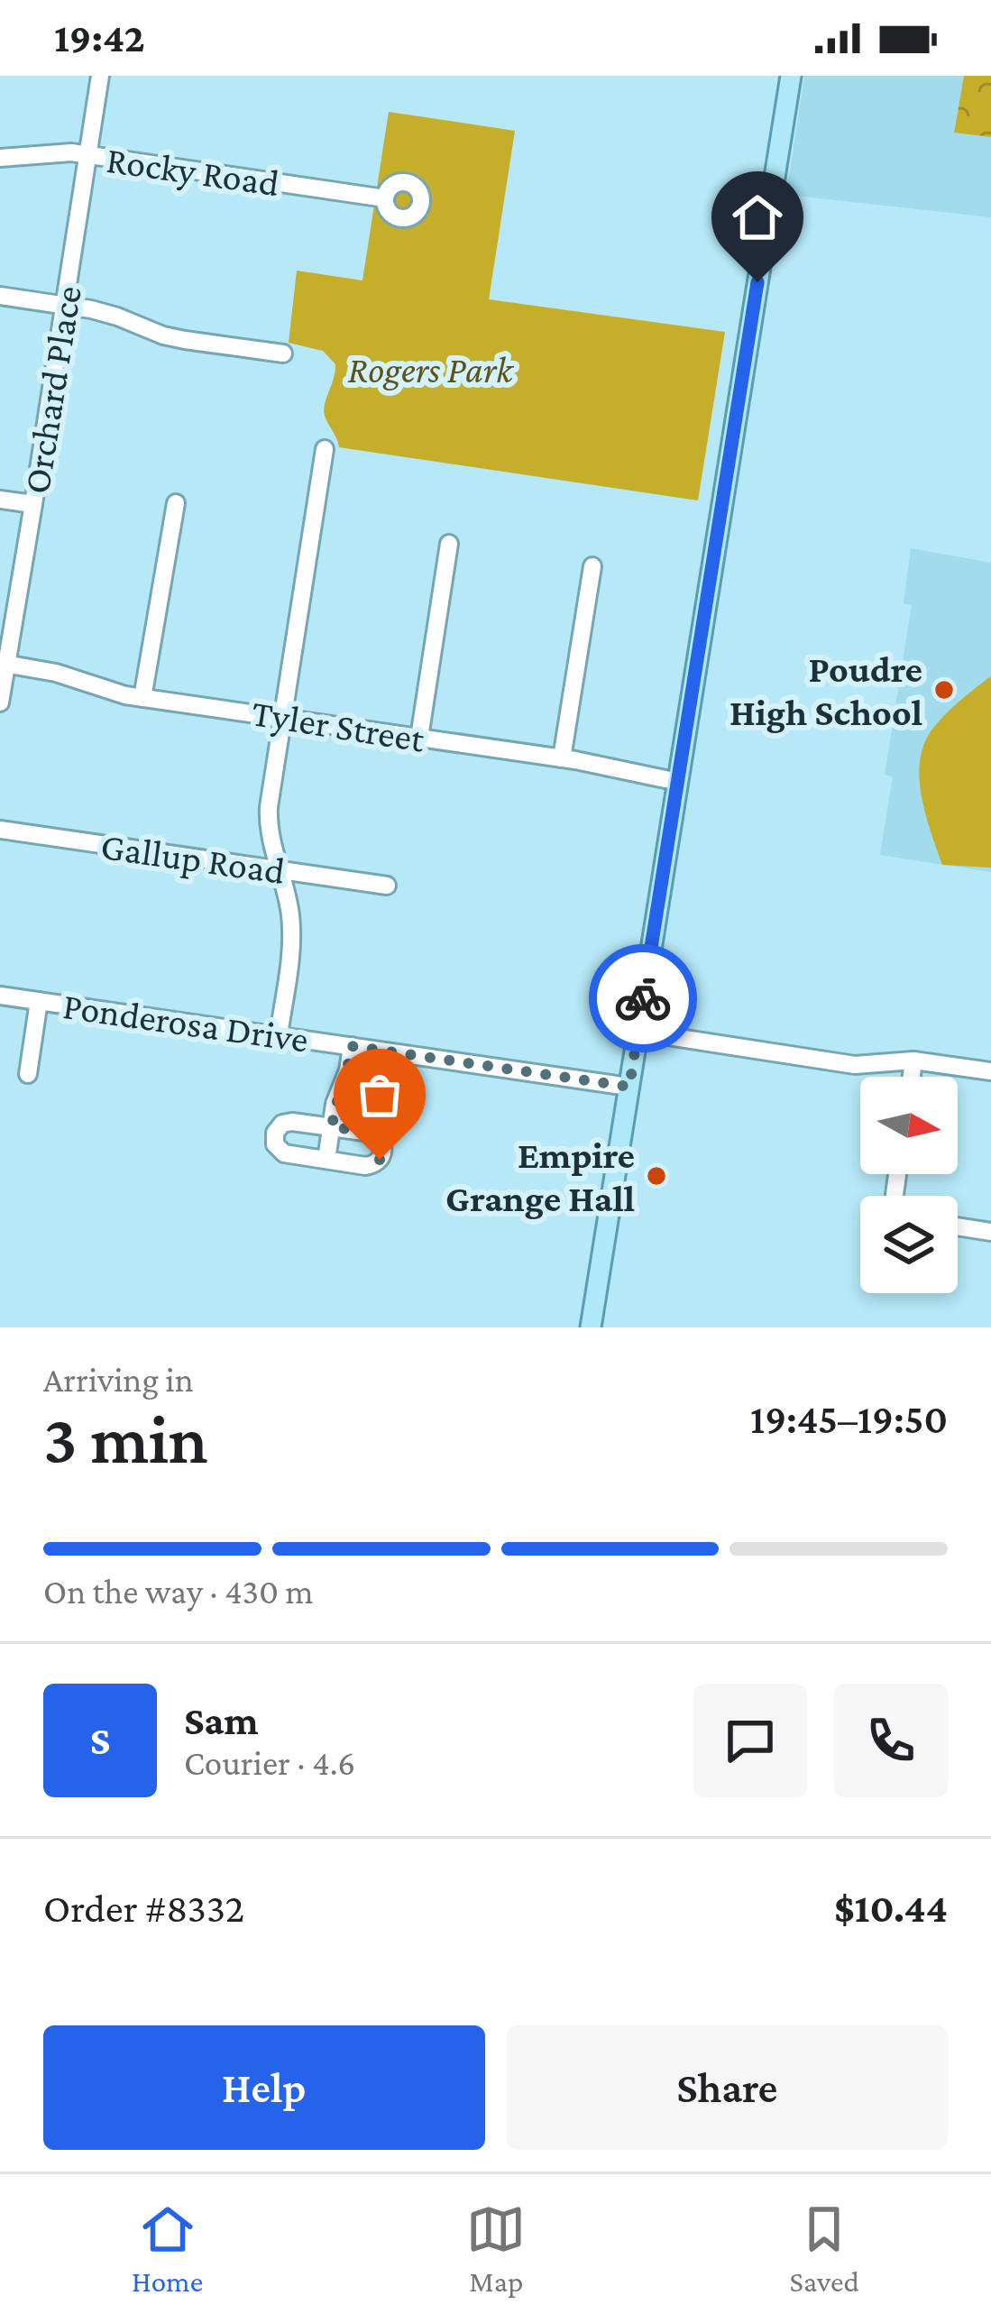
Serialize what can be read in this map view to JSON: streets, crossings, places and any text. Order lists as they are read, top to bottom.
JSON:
{
  "streets": {
    "street": [
      "Rocky Road",
      "Orchard Place",
      "Tyler Street",
      "Gallup Road",
      "Ponderosa Drive"
    ]
  },
  "crossings": [
    ["Rocky Road", "Orchard Place"],
    ["Orchard Place", "Tyler Street"]
  ],
  "parks": ["Rogers Park"],
  "places": ["Poudre High School", "Empire Grange Hall"],
  "north": "right",
  "page": {
    "status": "19:42",
    "heading": ["3 min", "Arriving in", "19:45–19:50"],
    "panel": [
      "Sam",
      "Courier · 4.6",
      "Order #8332",
      "$10.44"
    ],
    "bar": "On the way · 430 m",
    "round": "S",
    "buttons": ["Help", "Share"],
    "tabs": ["Home", "Map", "Saved"]
  }
}
